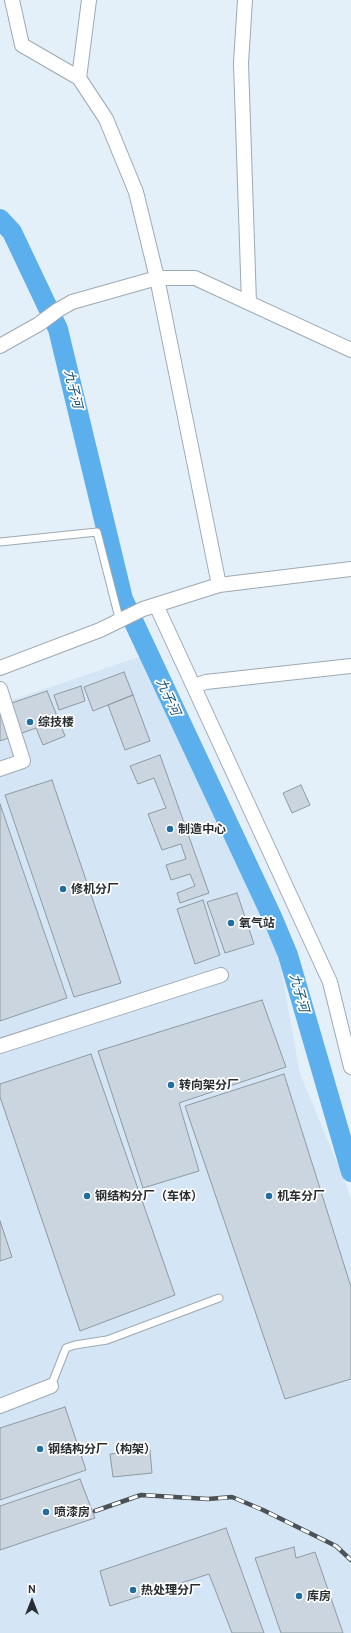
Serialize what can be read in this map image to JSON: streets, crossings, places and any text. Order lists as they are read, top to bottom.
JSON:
{
  "water": ["九子河"],
  "places": [
    "综技楼",
    "制造中心",
    "修机分厂",
    "氧气站",
    "转向架分厂",
    "钢结构分厂（车体）",
    "机车分厂",
    "钢结构分厂（构架）",
    "喷漆房",
    "热处理分厂",
    "库房"
  ],
  "north": "top"
}
